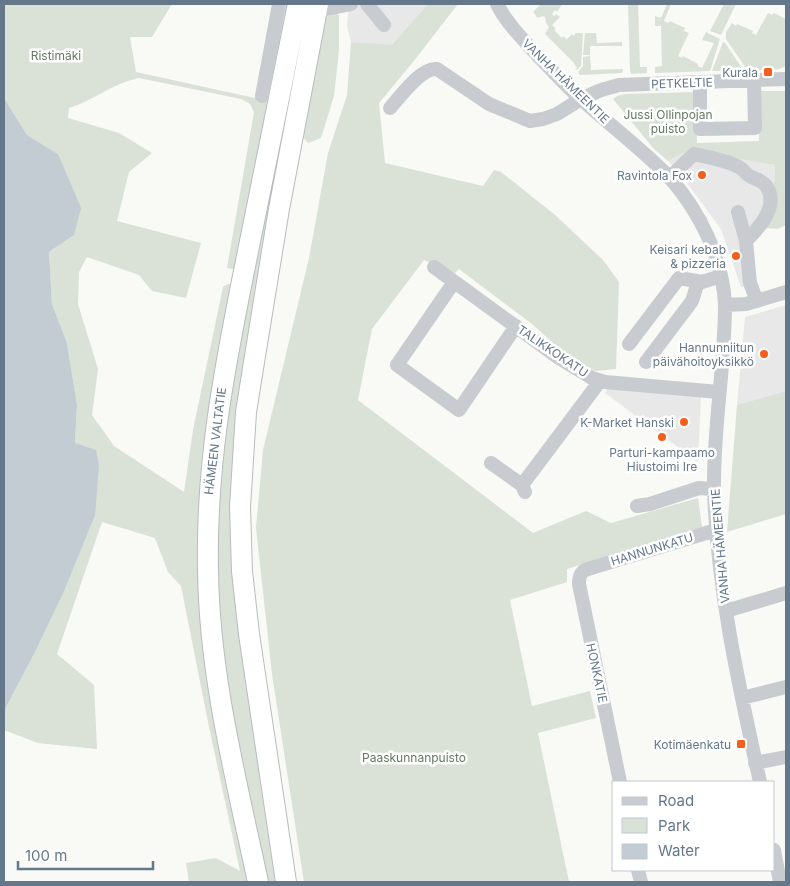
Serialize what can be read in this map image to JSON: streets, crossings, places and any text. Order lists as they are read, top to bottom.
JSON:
{
  "streets": {
    "highway": ["HÄMEEN VALTATIE"],
    "street": [
      "VANHA HÄMEENTIE",
      "PETKELTIE",
      "TALIKKOKATU",
      "HANNUNKATU",
      "HONKATIE"
    ]
  },
  "crossings": [
    ["VANHA HÄMEENTIE", "PETKELTIE"],
    ["VANHA HÄMEENTIE", "TALIKKOKATU"],
    ["VANHA HÄMEENTIE", "HANNUNKATU"],
    ["HANNUNKATU", "HONKATIE"]
  ],
  "parks": ["Ristimäki", "Jussi Ollinpojan puisto", "Paaskunnanpuisto"],
  "places": {
    "transit": ["Kurala", "Kotimäenkatu"],
    "other": [
      "Ravintola Fox",
      "Keisari kebab & pizzeria",
      "Hannunniitun päivähoitoyksikkö",
      "K-Market Hanski",
      "Parturi-kampaamo Hiustoimi Ire"
    ]
  },
  "legend": ["Road", "Park", "Water"],
  "scale_bar": "100 m"
}
